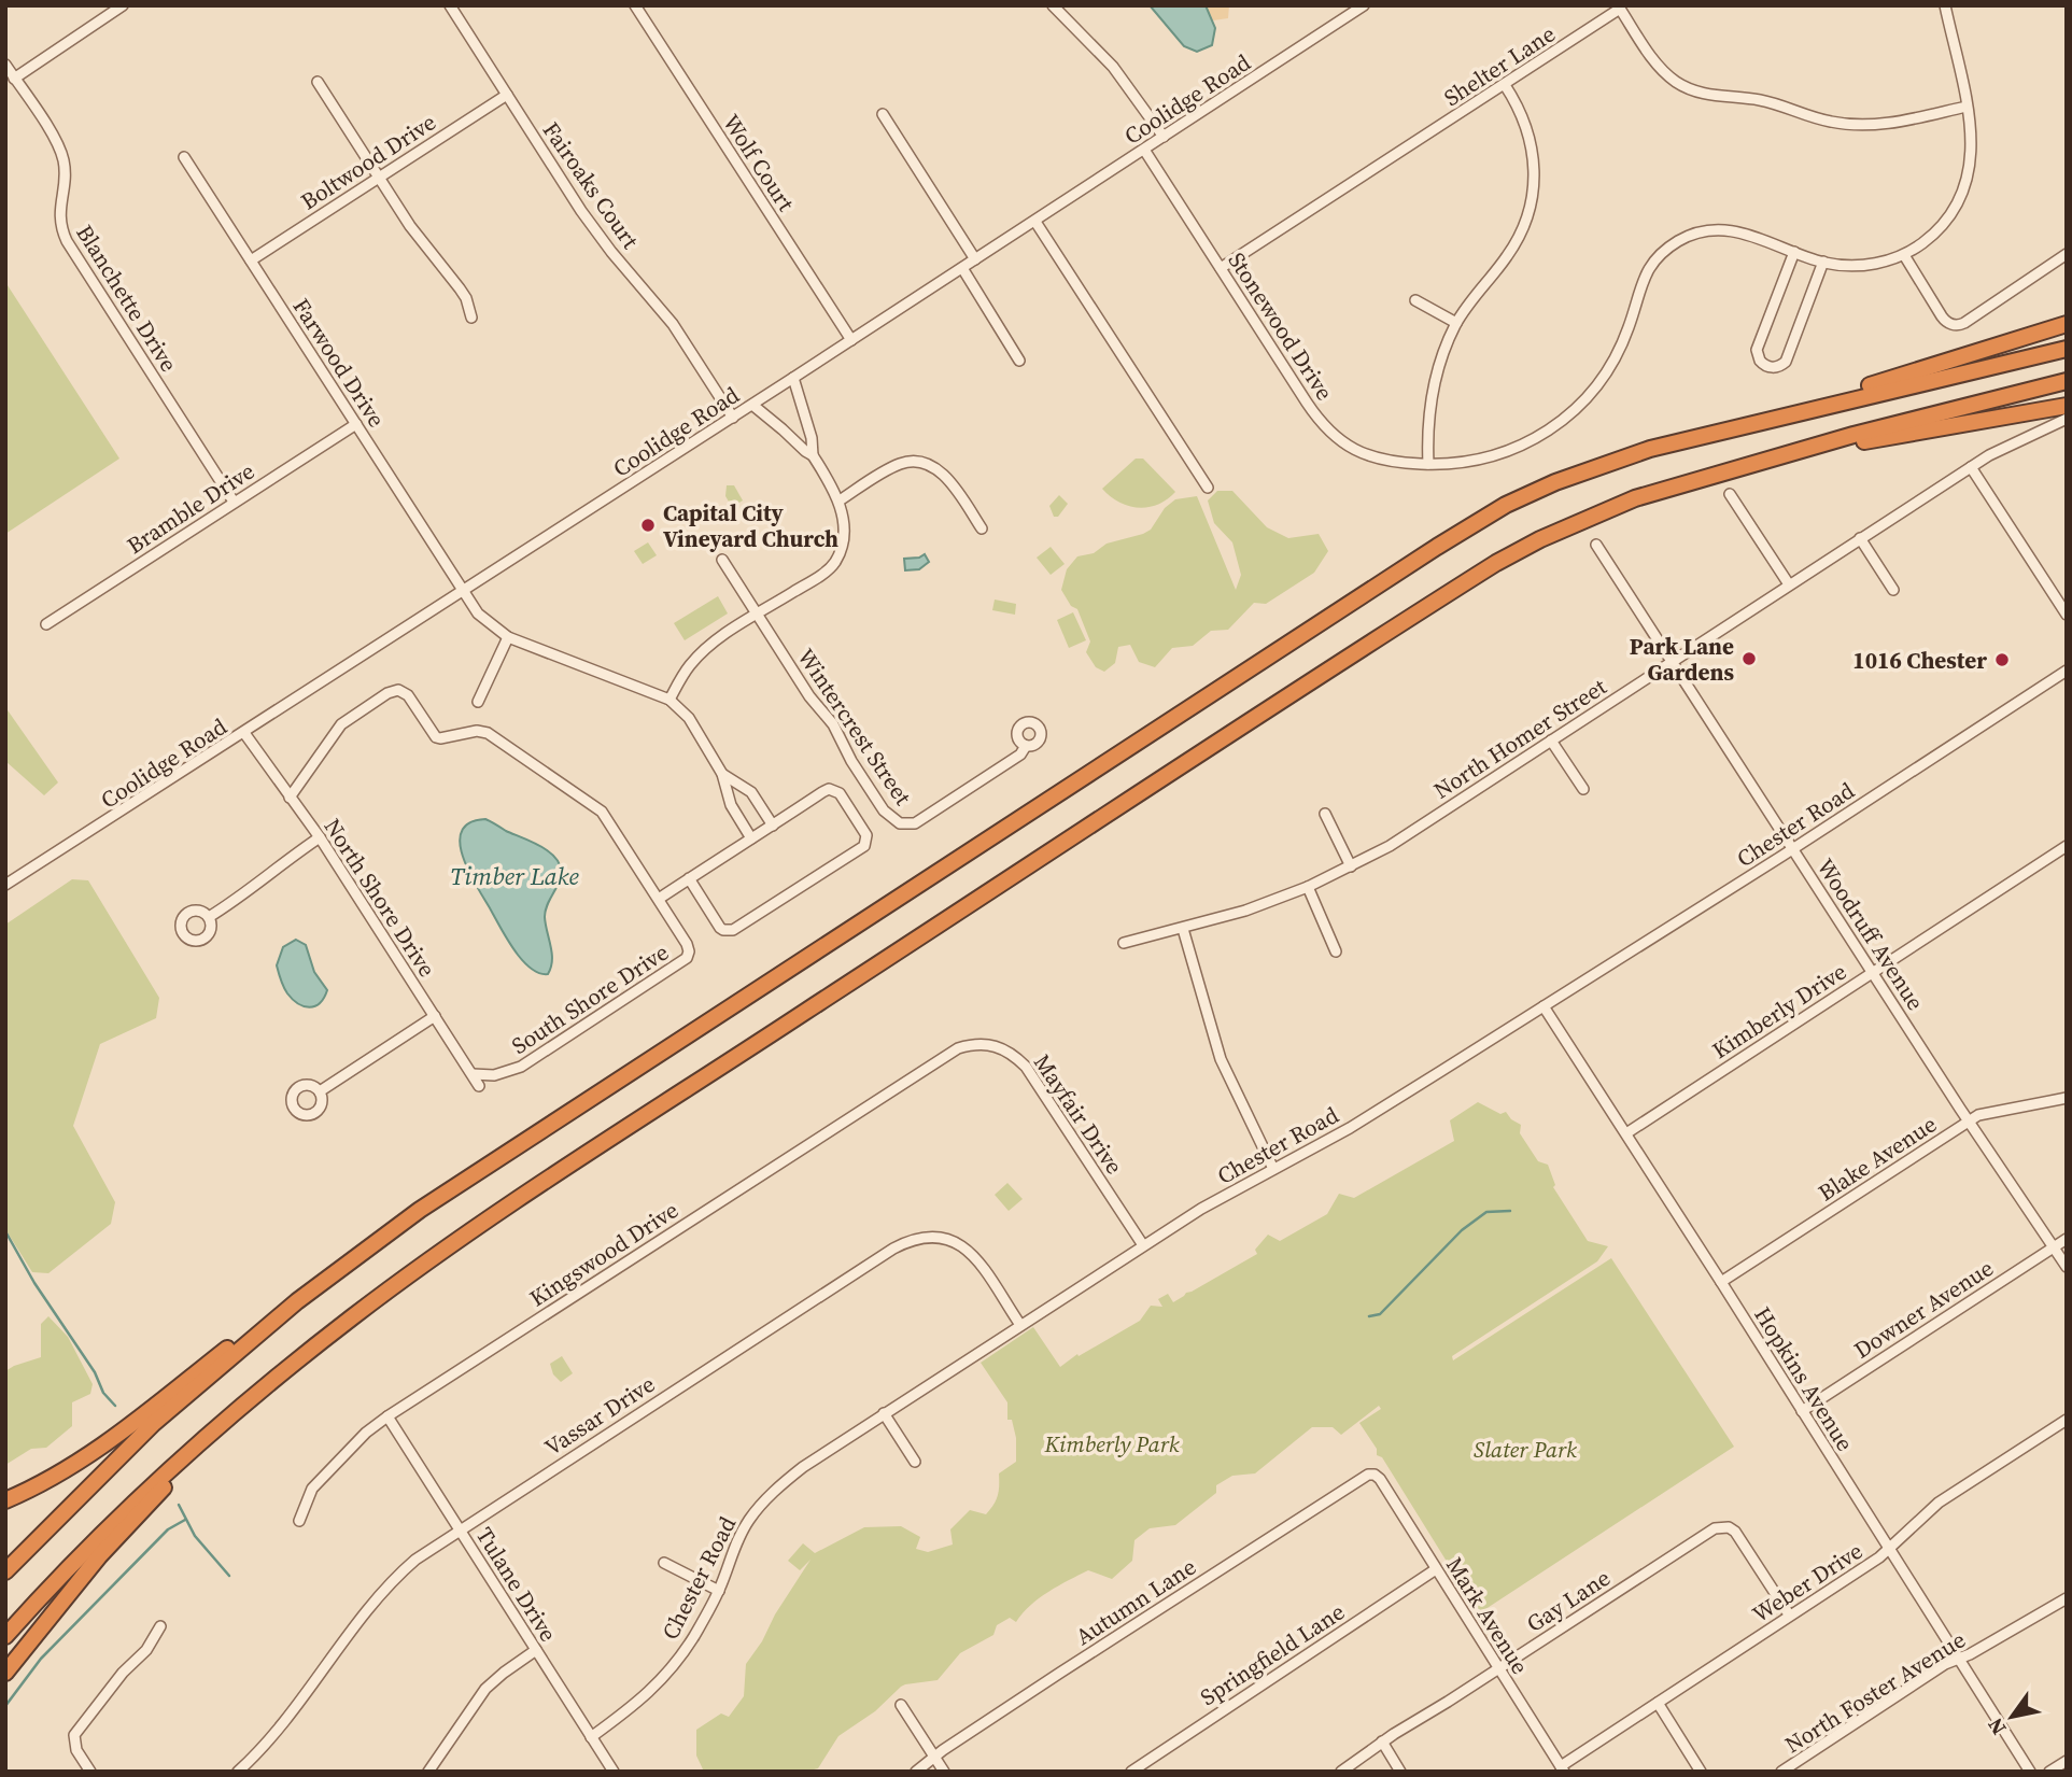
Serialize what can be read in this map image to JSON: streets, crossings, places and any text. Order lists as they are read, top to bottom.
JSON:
{
  "streets": {
    "street": [
      "Shelter Lane",
      "Coolidge Road",
      "Boltwood Drive",
      "Wolf Court",
      "Fairoaks Court",
      "Blanchette Drive",
      "Stonewood Drive",
      "Farwood Drive",
      "Bramble Drive",
      "Wintercrest Street",
      "North Homer Street",
      "Chester Road",
      "North Shore Drive",
      "Woodruff Avenue",
      "South Shore Drive",
      "Kimberly Drive",
      "Mayfair Drive",
      "Blake Avenue",
      "Kingswood Drive",
      "Downer Avenue",
      "Hopkins Avenue",
      "Vassar Drive",
      "Weber Drive",
      "Tulane Drive",
      "Gay Lane",
      "Autumn Lane",
      "Mark Avenue",
      "Springfield Lane",
      "North Foster Avenue"
    ]
  },
  "crossings": [
    ["Shelter Lane", "Stonewood Drive"],
    ["Coolidge Road", "Wolf Court"],
    ["Coolidge Road", "Fairoaks Court"],
    ["Coolidge Road", "Stonewood Drive"],
    ["Coolidge Road", "Farwood Drive"],
    ["Coolidge Road", "North Shore Drive"],
    ["Boltwood Drive", "Fairoaks Court"],
    ["Boltwood Drive", "Farwood Drive"],
    ["Blanchette Drive", "Bramble Drive"],
    ["Farwood Drive", "Bramble Drive"],
    ["North Homer Street", "Woodruff Avenue"],
    ["Chester Road", "Woodruff Avenue"],
    ["Chester Road", "Mayfair Drive"],
    ["Chester Road", "Hopkins Avenue"],
    ["Chester Road", "Vassar Drive"],
    ["Chester Road", "Tulane Drive"],
    ["North Shore Drive", "South Shore Drive"],
    ["Woodruff Avenue", "Kimberly Drive"],
    ["Woodruff Avenue", "Blake Avenue"],
    ["Woodruff Avenue", "Downer Avenue"],
    ["Kimberly Drive", "Hopkins Avenue"],
    ["Mayfair Drive", "Kingswood Drive"],
    ["Blake Avenue", "Hopkins Avenue"],
    ["Kingswood Drive", "Tulane Drive"],
    ["Downer Avenue", "Hopkins Avenue"],
    ["Hopkins Avenue", "Weber Drive"],
    ["Hopkins Avenue", "North Foster Avenue"],
    ["Vassar Drive", "Tulane Drive"],
    ["Weber Drive", "Gay Lane"],
    ["Weber Drive", "Mark Avenue"],
    ["Gay Lane", "Mark Avenue"],
    ["Autumn Lane", "Mark Avenue"],
    ["Mark Avenue", "Springfield Lane"]
  ],
  "water": ["Timber Lake"],
  "parks": ["Kimberly Park", "Slater Park"],
  "places": ["Capital City Vineyard Church", "Park Lane Gardens", "1016 Chester"],
  "north": "bottom left"
}
